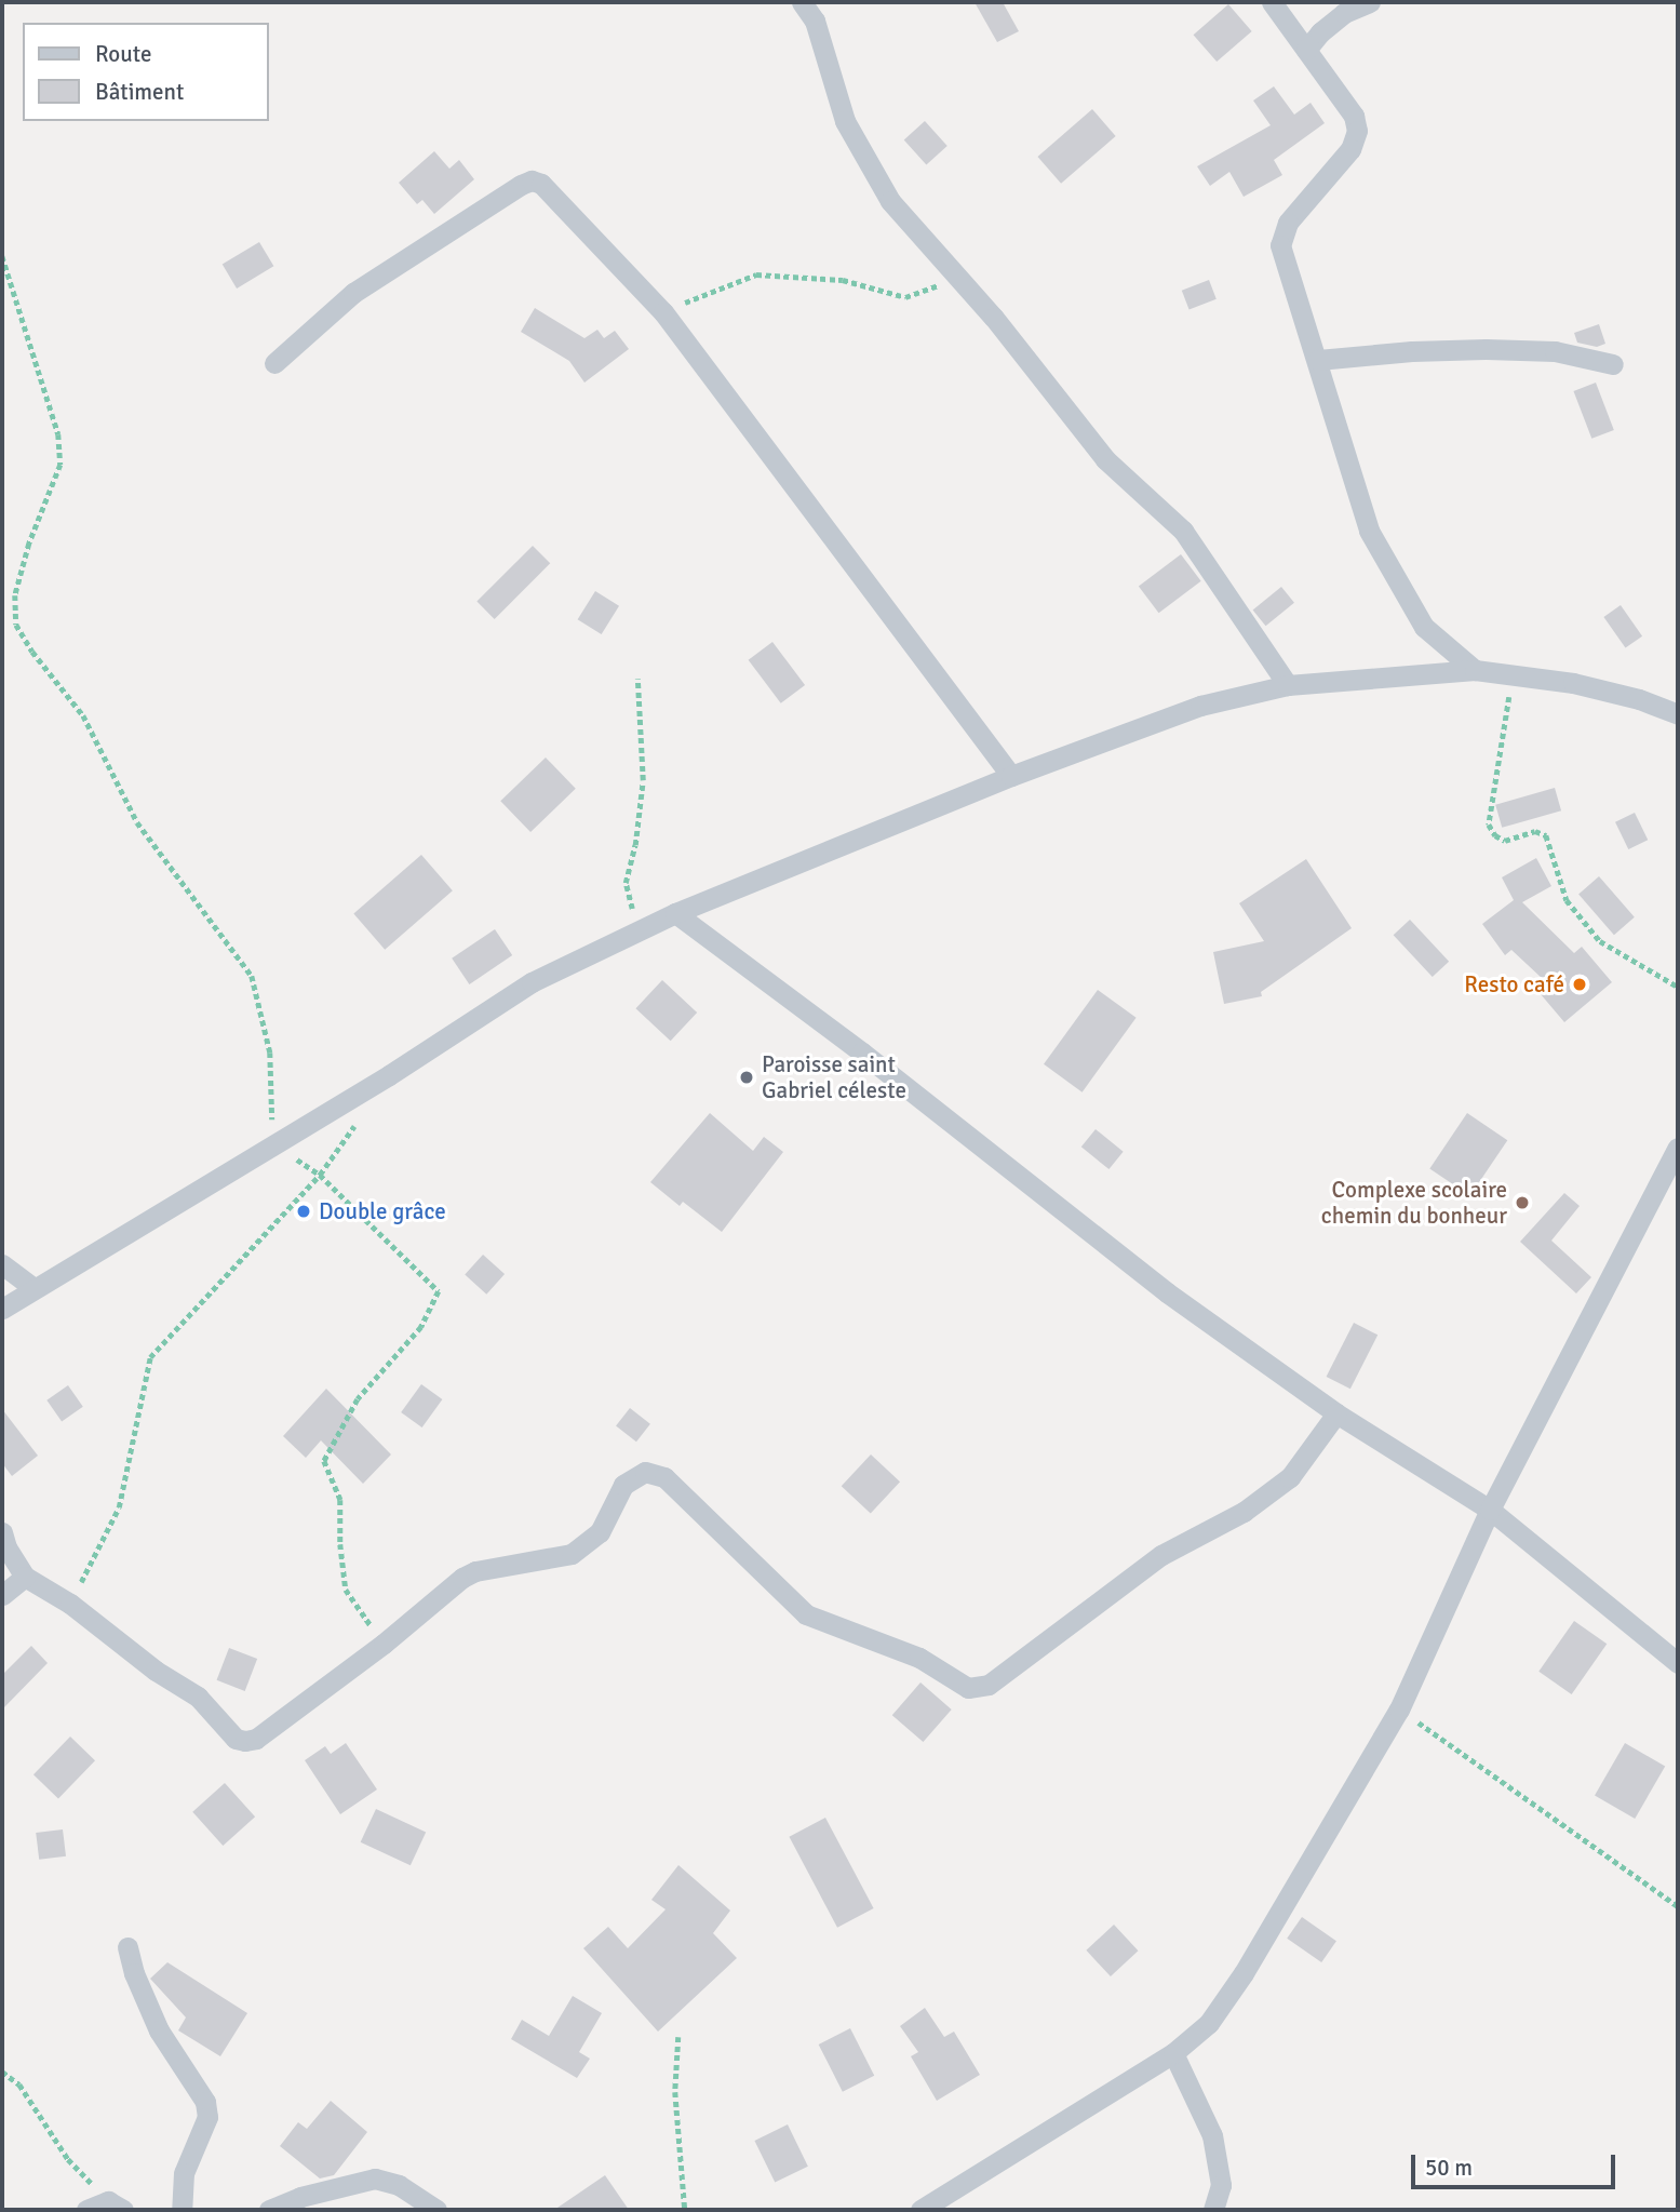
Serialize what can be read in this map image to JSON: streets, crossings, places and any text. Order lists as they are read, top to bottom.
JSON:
{
  "places": [
    "Resto café",
    "Paroisse saint Gabriel céleste",
    "Complexe scolaire chemin du bonheur",
    "Double grâce"
  ],
  "legend": ["Route", "Bâtiment"],
  "scale_bar": "50 m"
}
